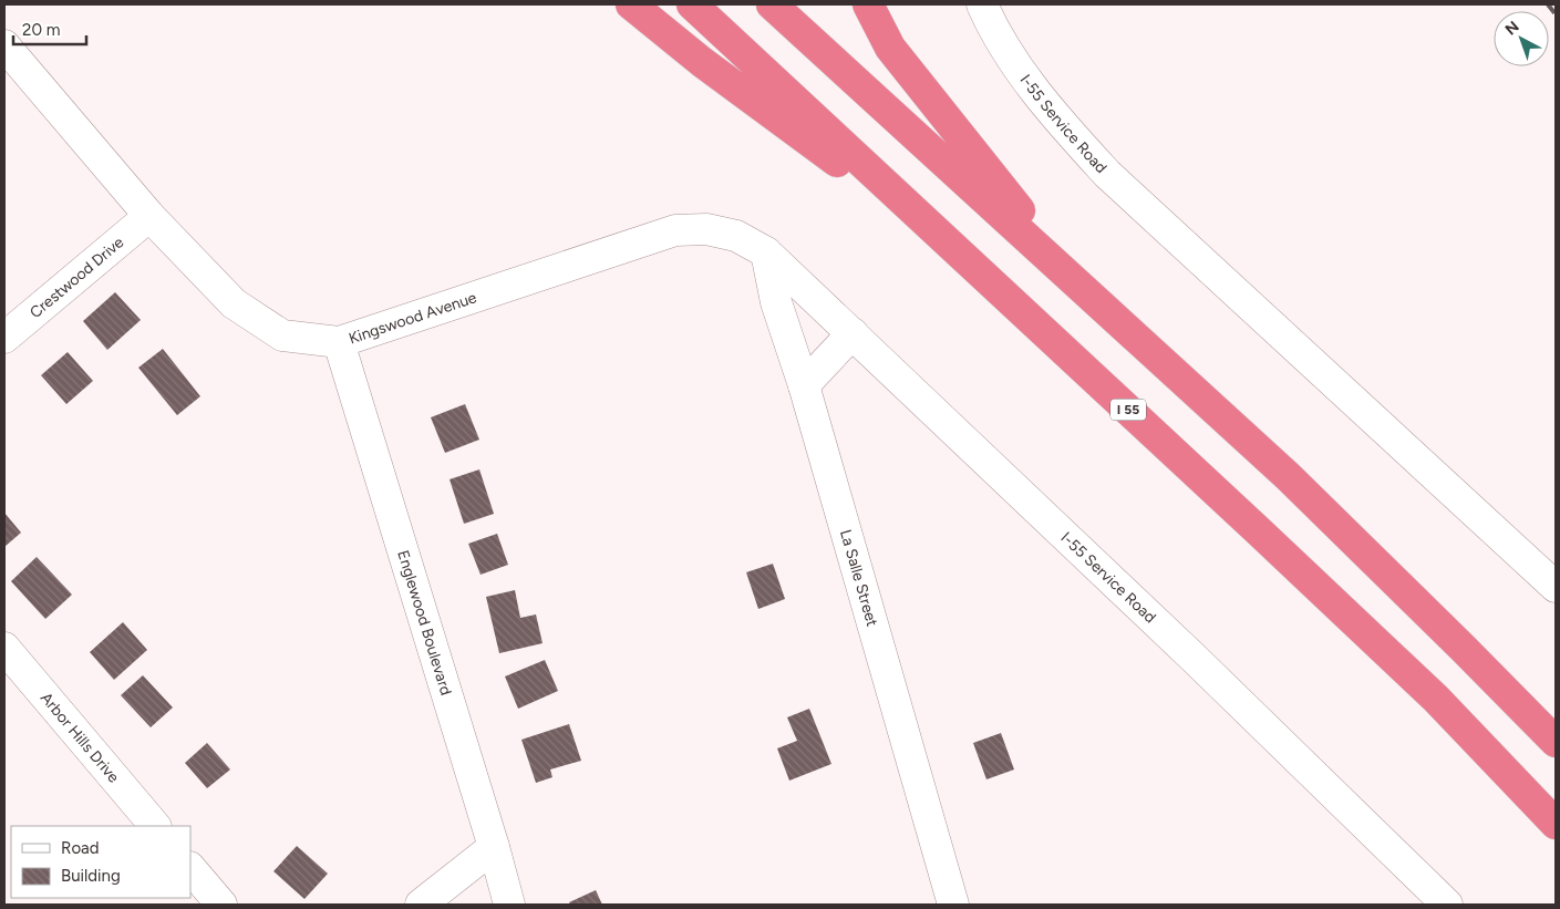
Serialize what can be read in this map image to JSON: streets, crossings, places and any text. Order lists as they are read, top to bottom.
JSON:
{
  "streets": {
    "highway": ["I 55"],
    "street": [
      "I-55 Service Road",
      "Crestwood Drive",
      "Kingswood Avenue",
      "La Salle Street",
      "Englewood Boulevard",
      "Arbor Hills Drive"
    ]
  },
  "crossings": [
    ["I-55 Service Road", "Kingswood Avenue"],
    ["I-55 Service Road", "La Salle Street"],
    ["Crestwood Drive", "Kingswood Avenue"],
    ["Kingswood Avenue", "La Salle Street"],
    ["Kingswood Avenue", "Englewood Boulevard"]
  ],
  "legend": ["Road", "Building"],
  "scale_bar": "20 m",
  "north": "top left"
}
